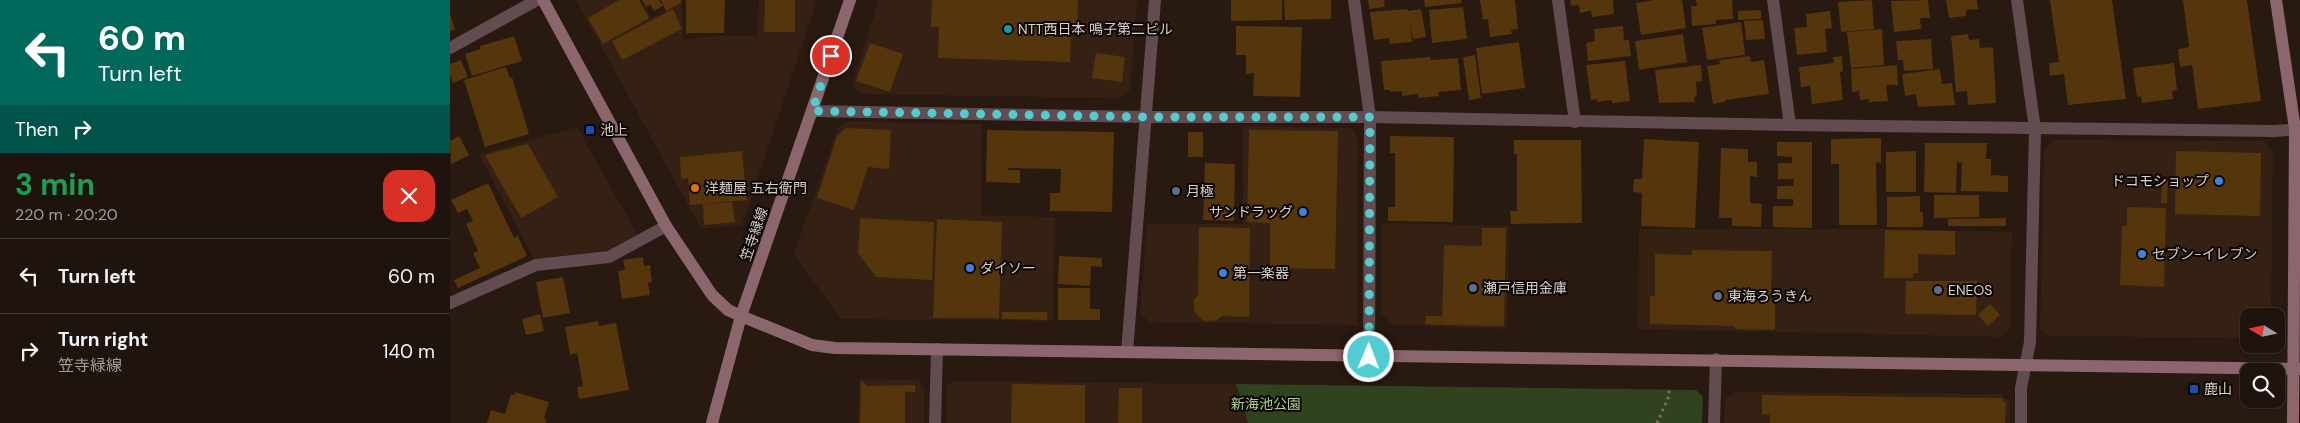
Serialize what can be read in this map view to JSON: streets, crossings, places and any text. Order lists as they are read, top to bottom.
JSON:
{
  "streets": {
    "street": ["笠寺緑線"]
  },
  "parks": ["新海池公園"],
  "places": {
    "other": [
      "NTT西日本 鳴子第二ビル",
      "ドコモショップ",
      "洋麺屋 五右衛門",
      "月極",
      "サンドラッグ",
      "セブン-イレブン",
      "ダイソー",
      "第一楽器",
      "瀬戸信用金庫",
      "ENEOS",
      "東海ろうきん"
    ],
    "transit": ["池上", "鹿山"]
  },
  "north": "left",
  "page": {
    "turn": ["60 m", "Turn left"],
    "then": "Then",
    "heading": ["3 min", "220 m · 20:20"],
    "list": [
      {
        "name": "Turn left",
        "value": "60 m"
      },
      {
        "name": "Turn right",
        "note": "笠寺緑線",
        "value": "140 m"
      }
    ]
  }
}
